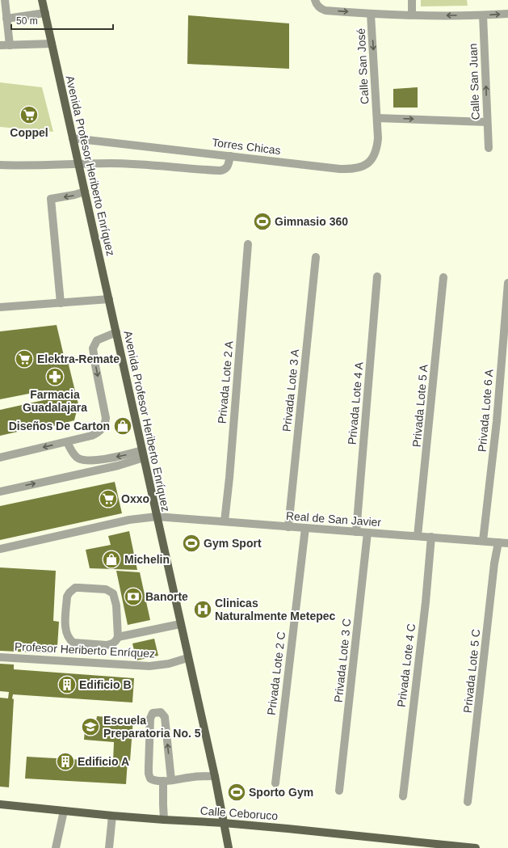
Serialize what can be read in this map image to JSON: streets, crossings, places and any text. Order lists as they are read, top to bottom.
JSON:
{
  "streets": {
    "main road": ["Avenida Profesor Heriberto Enríquez", "Calle Ceboruco"],
    "street": [
      "Calle San José",
      "Calle San Juan",
      "Torres Chicas",
      "Privada Lote 2 A",
      "Privada Lote 3 A",
      "Privada Lote 4 A",
      "Privada Lote 5 A",
      "Privada Lote 6 A",
      "Real de San Javier",
      "Profesor Heriberto Enríquez",
      "Privada Lote 3 C",
      "Privada Lote 4 C",
      "Privada Lote 5 C",
      "Privada Lote 2 C"
    ]
  },
  "crossings": [
    ["Calle San José", "Calle San Juan"],
    ["Calle San José", "Torres Chicas"],
    ["Torres Chicas", "Avenida Profesor Heriberto Enríquez"],
    ["Avenida Profesor Heriberto Enríquez", "Real de San Javier"],
    ["Avenida Profesor Heriberto Enríquez", "Profesor Heriberto Enríquez"],
    ["Avenida Profesor Heriberto Enríquez", "Calle Ceboruco"],
    ["Privada Lote 2 A", "Real de San Javier"],
    ["Privada Lote 3 A", "Real de San Javier"],
    ["Privada Lote 4 A", "Real de San Javier"],
    ["Privada Lote 5 A", "Real de San Javier"],
    ["Privada Lote 6 A", "Real de San Javier"],
    ["Real de San Javier", "Privada Lote 3 C"],
    ["Real de San Javier", "Privada Lote 4 C"],
    ["Real de San Javier", "Privada Lote 5 C"],
    ["Real de San Javier", "Privada Lote 2 C"]
  ],
  "one_way": ["Calle San Juan"],
  "places": {
    "supermarket": ["Coppel", "Elektra-Remate", "Oxxo"],
    "sports": ["Gimnasio 360", "Gym Sport", "Sporto Gym"],
    "pharmacy": ["Farmacia Guadalajara"],
    "shop": ["Diseños De Carton", "Michelin"],
    "bank": ["Banorte"],
    "hospital": ["Clinicas Naturalmente Metepec"],
    "building": ["Edificio B", "Edificio A"],
    "school or university": ["Escuela Preparatoria No. 5"]
  },
  "scale_bar": "50 m"
}
